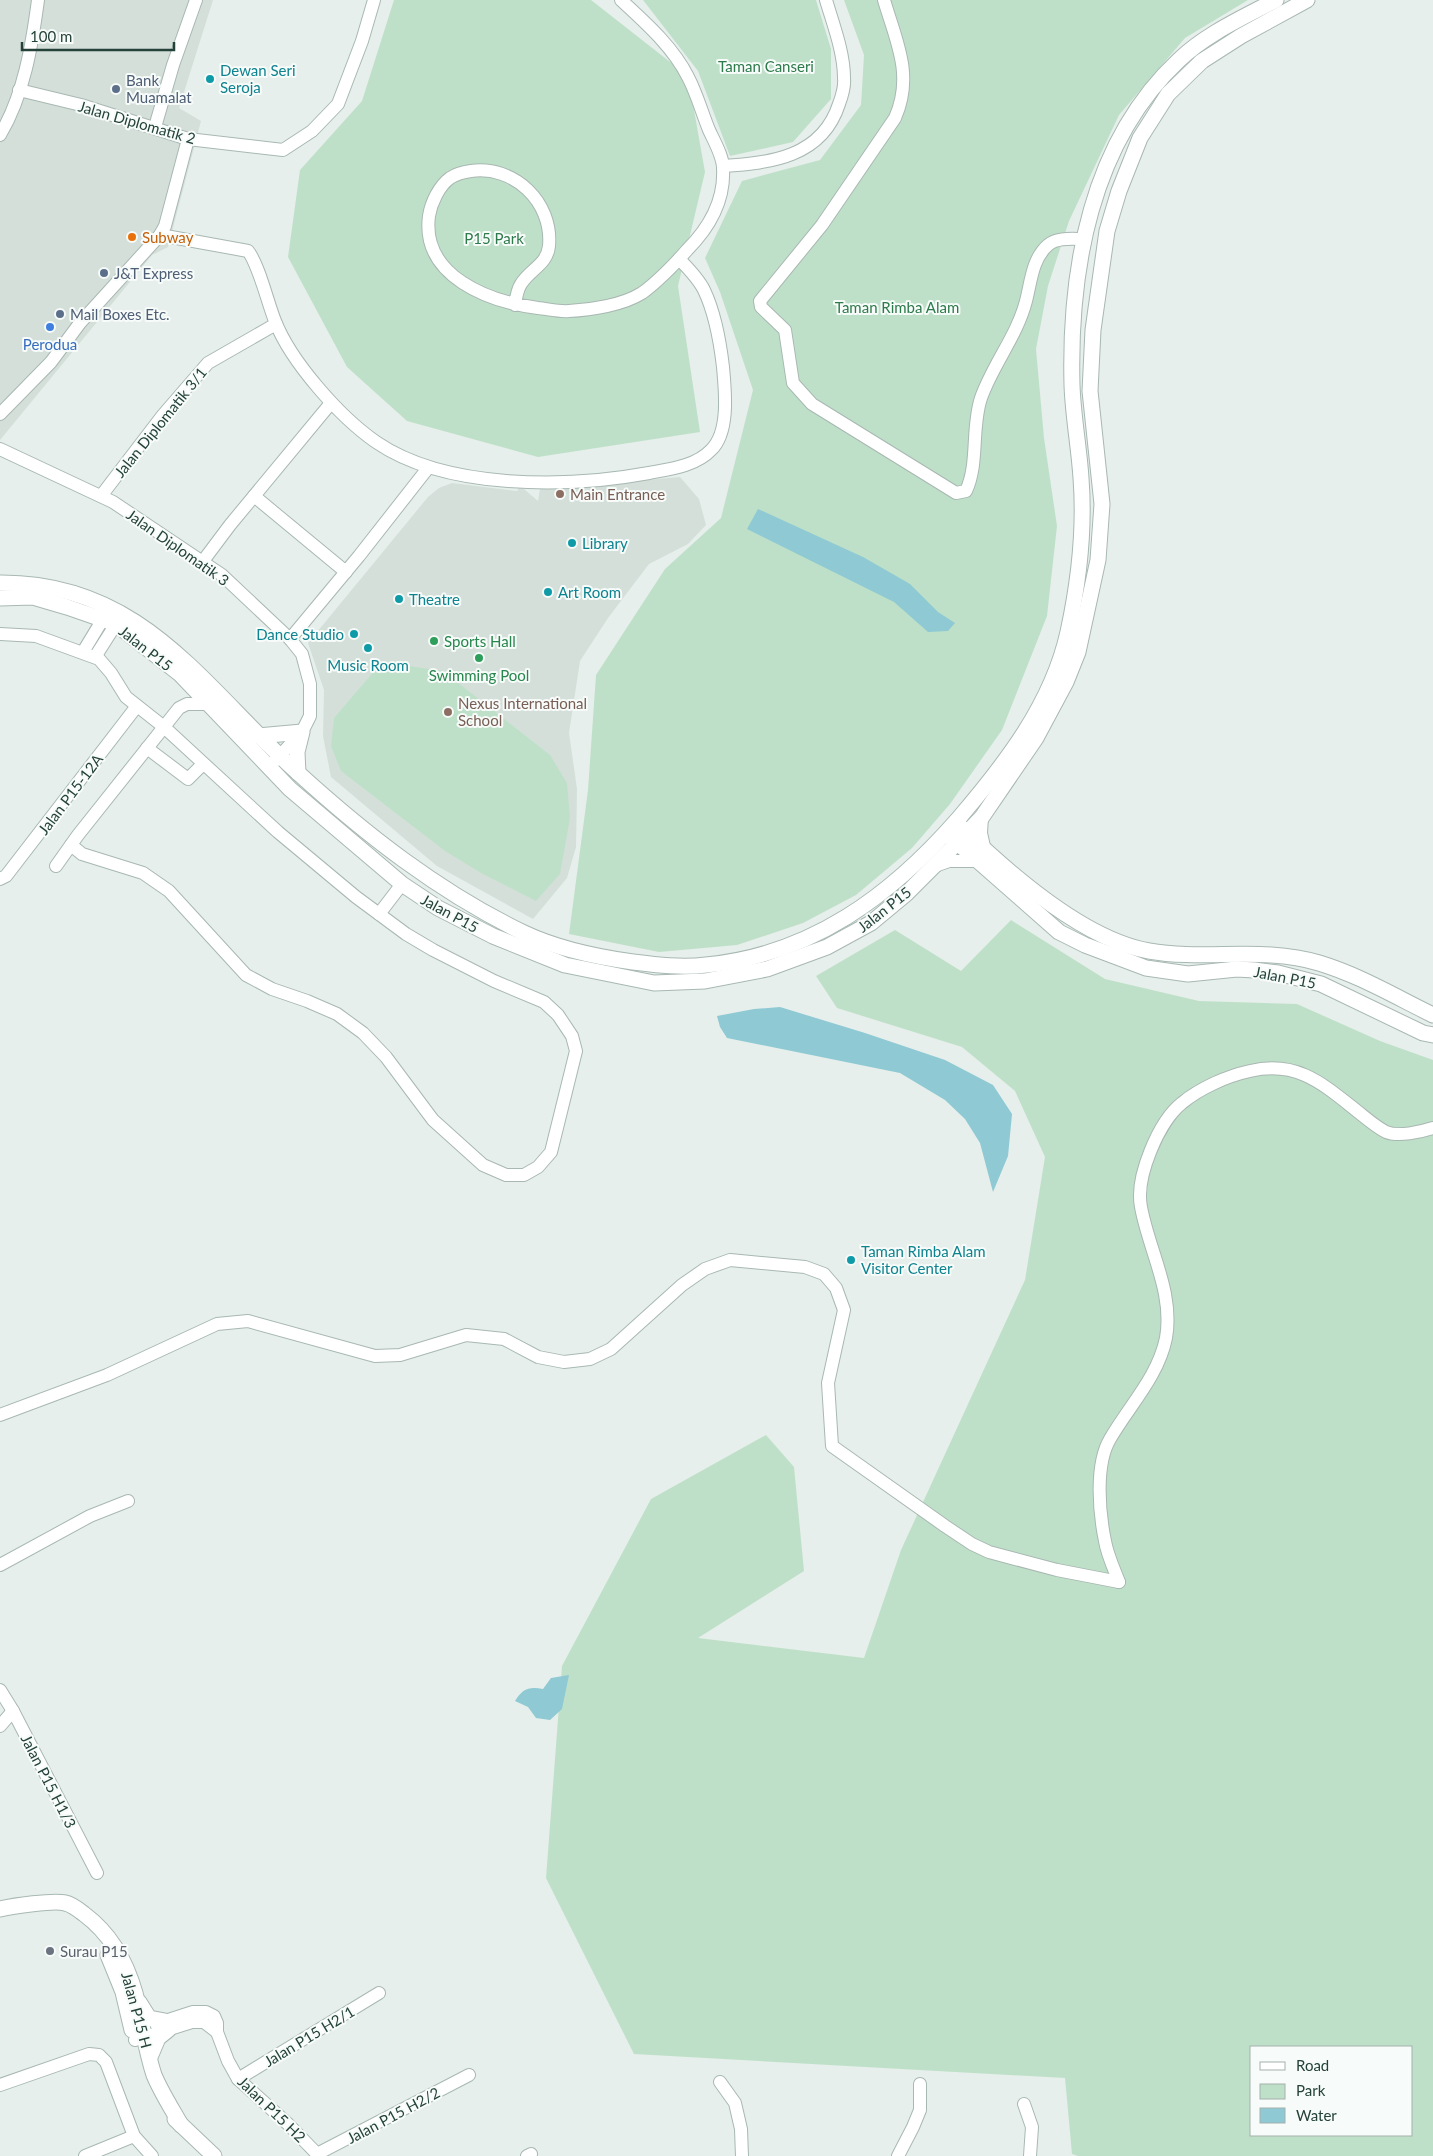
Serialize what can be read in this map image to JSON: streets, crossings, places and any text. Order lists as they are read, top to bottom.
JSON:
{
  "streets": {
    "street": [
      "Jalan Diplomatik 2",
      "Jalan Diplomatik 3/1",
      "Jalan Diplomatik 3",
      "Jalan P15",
      "Jalan P15-12A",
      "Jalan P15 H1/3",
      "Jalan P15 H",
      "Jalan P15 H2/1",
      "Jalan P15 H2",
      "Jalan P15 H2/2"
    ]
  },
  "crossings": [
    ["Jalan Diplomatik 3/1", "Jalan Diplomatik 3"],
    ["Jalan Diplomatik 3", "Jalan P15"],
    ["Jalan P15 H", "Jalan P15 H2"],
    ["Jalan P15 H2/1", "Jalan P15 H2"],
    ["Jalan P15 H2", "Jalan P15 H2/2"]
  ],
  "parks": ["Taman Canseri", "P15 Park", "Taman Rimba Alam"],
  "places": [
    "Dewan Seri Seroja",
    "Bank Muamalat",
    "Subway",
    "J&T Express",
    "Mail Boxes Etc.",
    "Perodua",
    "Main Entrance",
    "Library",
    "Art Room",
    "Theatre",
    "Dance Studio",
    "Sports Hall",
    "Music Room",
    "Swimming Pool",
    "Nexus International School",
    "Taman Rimba Alam Visitor Center",
    "Surau P15"
  ],
  "legend": ["Road", "Park", "Water"],
  "scale_bar": "100 m"
}
